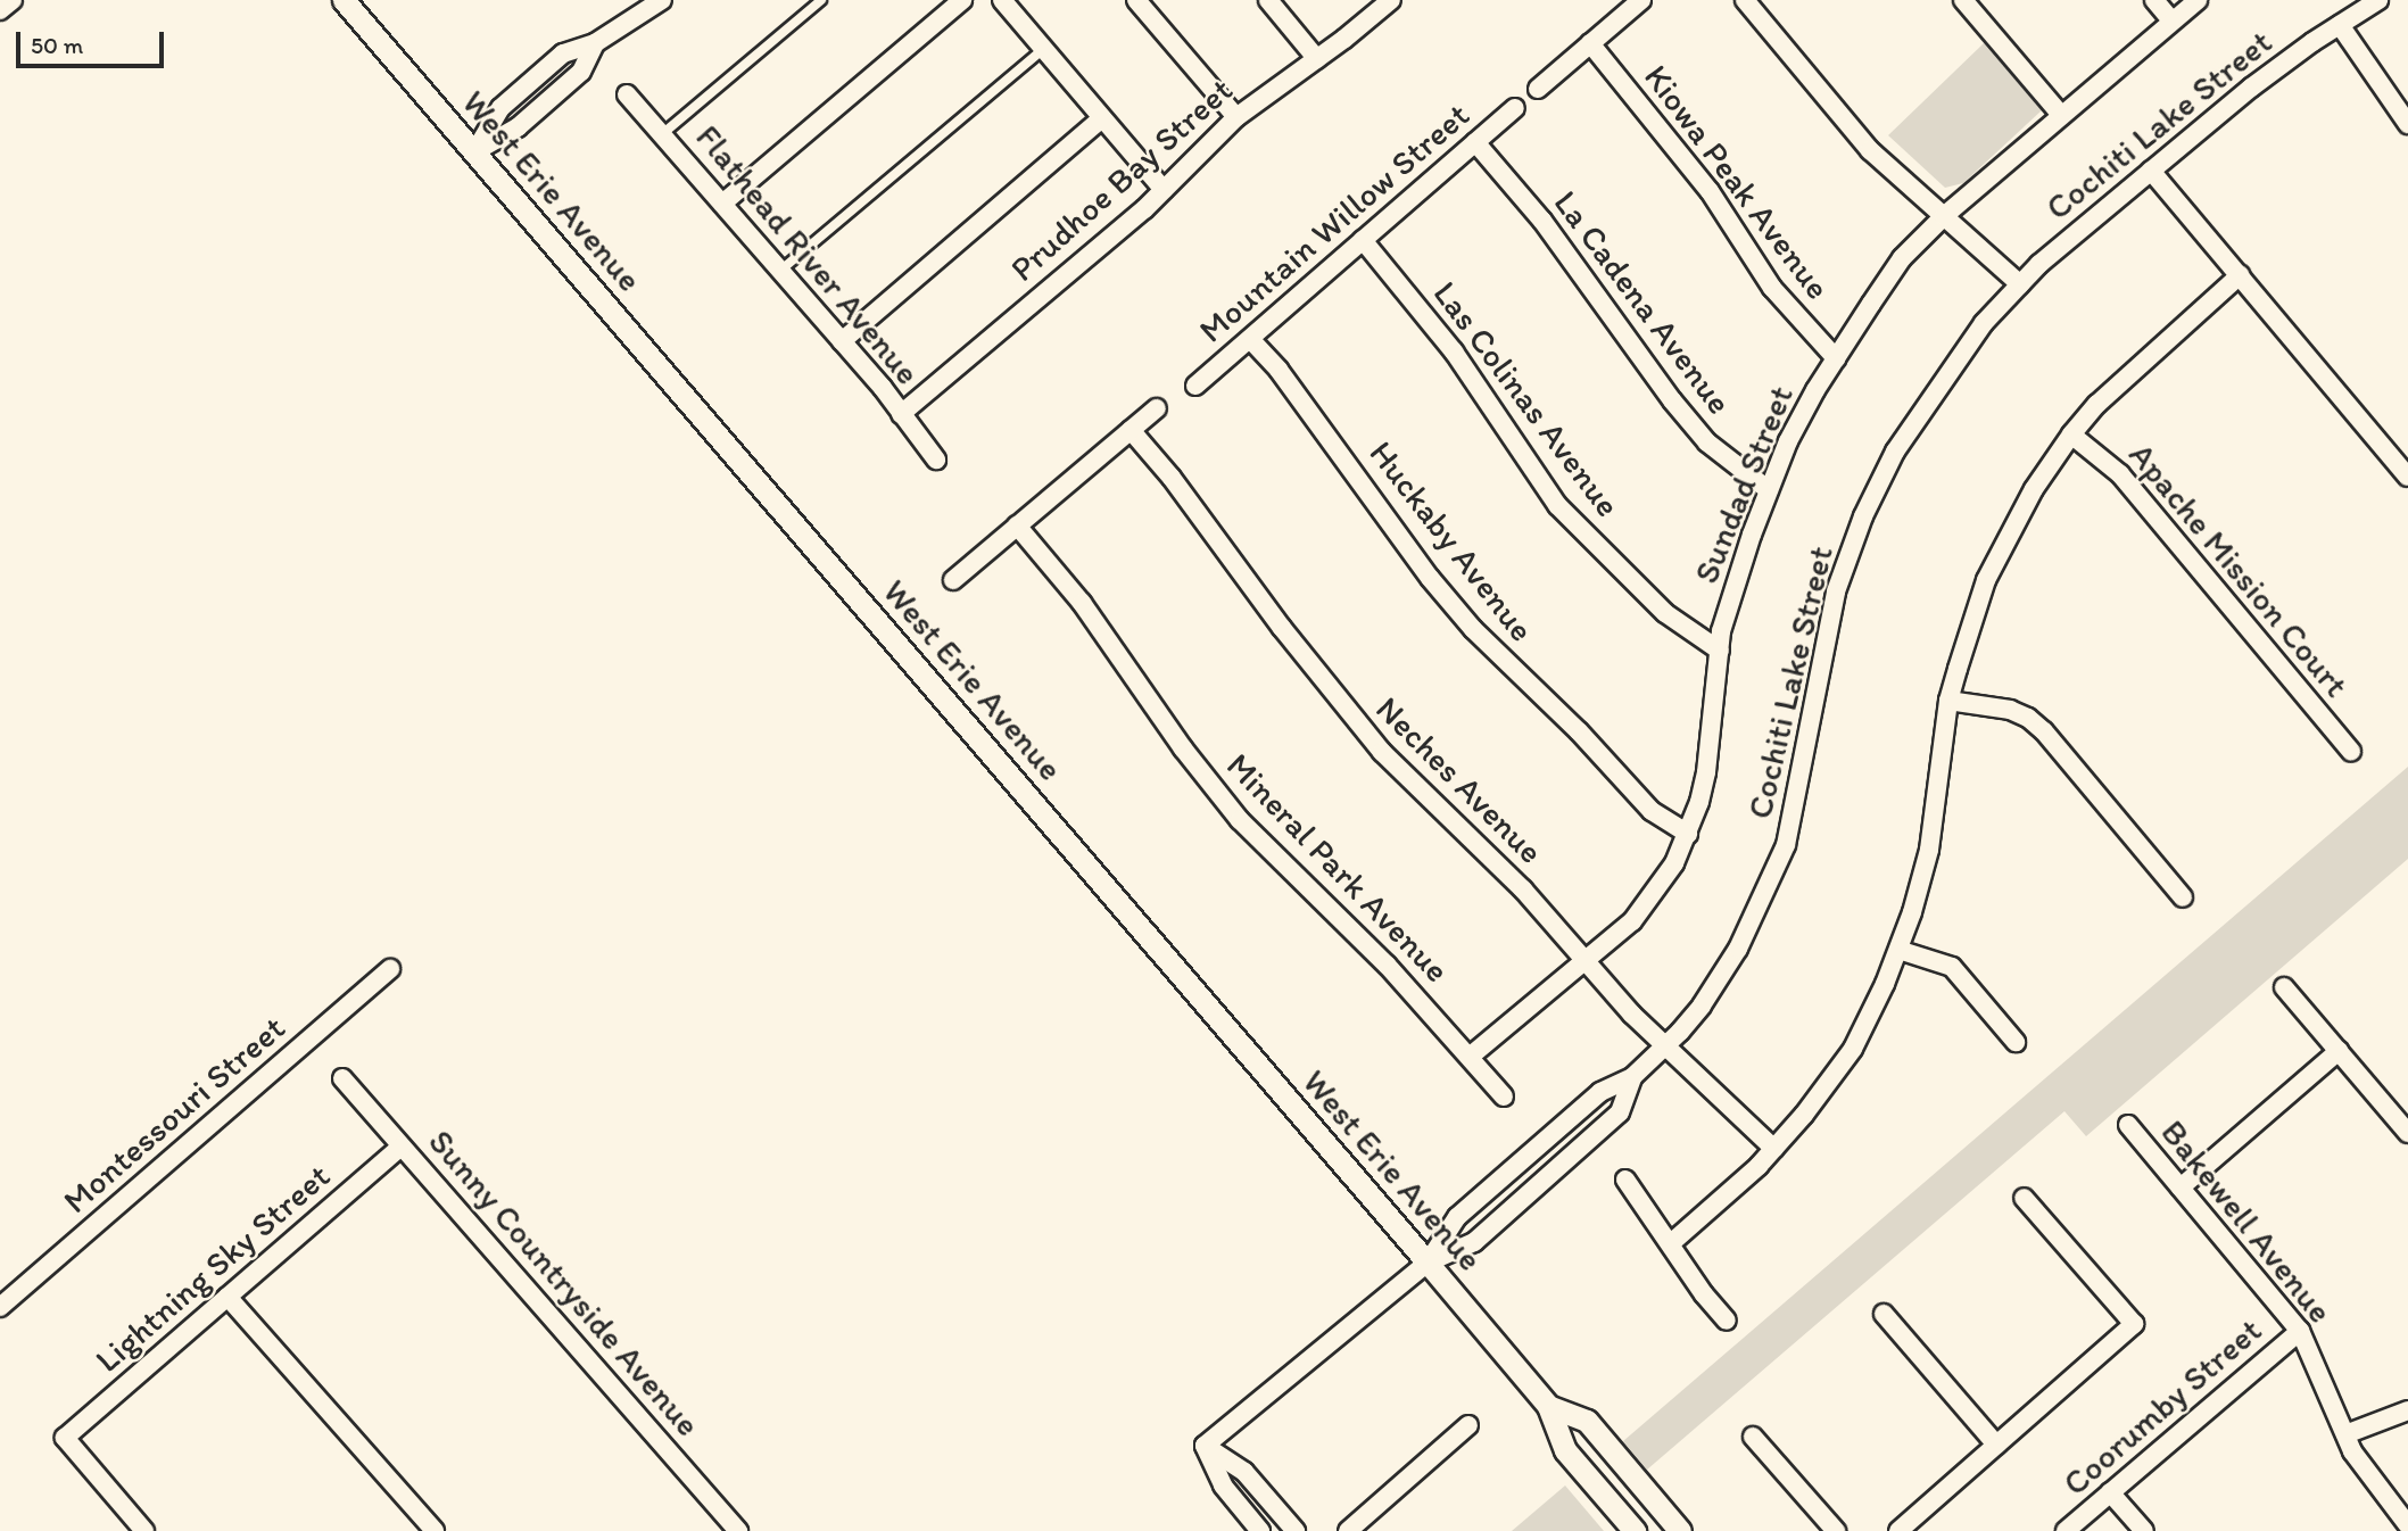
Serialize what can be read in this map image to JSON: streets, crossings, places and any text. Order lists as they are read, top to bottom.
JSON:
{
  "streets": {
    "street": [
      "Cochiti Lake Street",
      "Prudhoe Bay Street",
      "Kiowa Peak Avenue",
      "West Erie Avenue",
      "Mountain Willow Street",
      "Flathead River Avenue",
      "La Cadena Avenue",
      "Las Colinas Avenue",
      "Sundad Street",
      "Huckaby Avenue",
      "Apache Mission Court",
      "Neches Avenue",
      "Mineral Park Avenue",
      "Montessouri Street",
      "Bakewell Avenue",
      "Lightning Sky Street",
      "Sunny Countryside Avenue",
      "Coorumby Street"
    ]
  },
  "crossings": [
    ["Cochiti Lake Street", "West Erie Avenue"],
    ["Cochiti Lake Street", "Neches Avenue"],
    ["Prudhoe Bay Street", "Flathead River Avenue"],
    ["Kiowa Peak Avenue", "Sundad Street"],
    ["Mountain Willow Street", "La Cadena Avenue"],
    ["Mountain Willow Street", "Las Colinas Avenue"],
    ["Mountain Willow Street", "Huckaby Avenue"],
    ["La Cadena Avenue", "Sundad Street"],
    ["Las Colinas Avenue", "Sundad Street"],
    ["Sundad Street", "Huckaby Avenue"],
    ["Sundad Street", "Neches Avenue"],
    ["Sundad Street", "Mineral Park Avenue"],
    ["Bakewell Avenue", "Coorumby Street"],
    ["Lightning Sky Street", "Sunny Countryside Avenue"]
  ],
  "scale_bar": "50 m"
}
